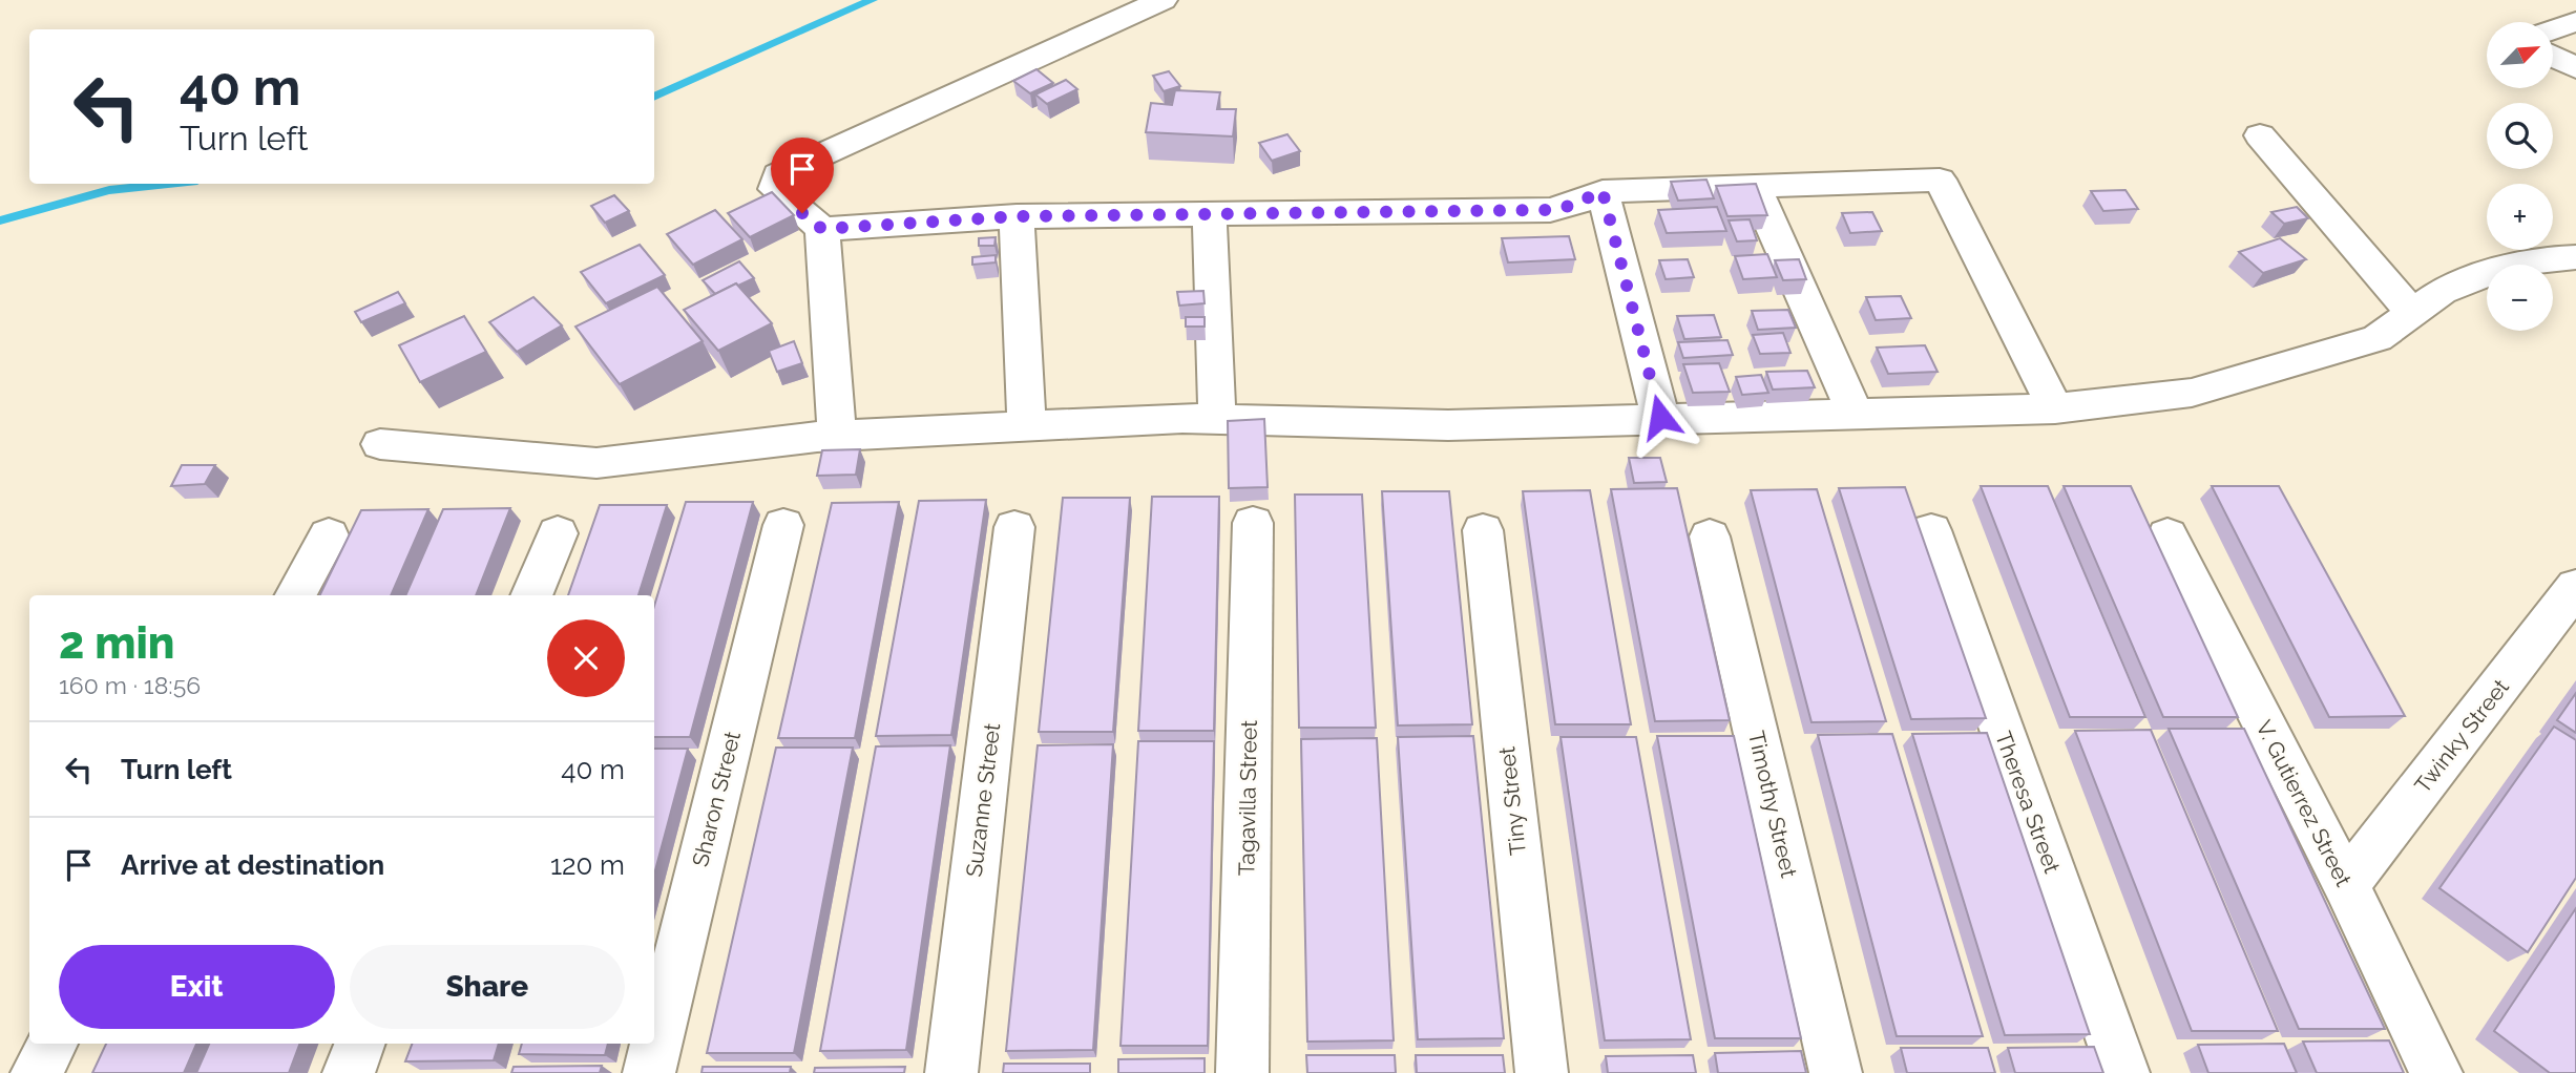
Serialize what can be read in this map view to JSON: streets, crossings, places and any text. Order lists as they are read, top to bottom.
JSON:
{
  "streets": {
    "street": [
      "Twinky Street",
      "Tagavilla Street",
      "Sharon Street",
      "Suzanne Street",
      "Tiny Street",
      "Theresa Street",
      "V. Gutierrez Street",
      "Timothy Street"
    ]
  },
  "crossings": [
    ["Twinky Street", "V. Gutierrez Street"]
  ],
  "north": "top right",
  "page": {
    "map_buttons": ["+", "−"],
    "turn": ["40 m", "Turn left"],
    "heading": ["2 min", "160 m · 18:56"],
    "list": [
      {
        "name": "Turn left",
        "value": "40 m"
      },
      {
        "name": "Arrive at destination",
        "value": "120 m"
      }
    ],
    "buttons": ["Exit", "Share"]
  }
}
